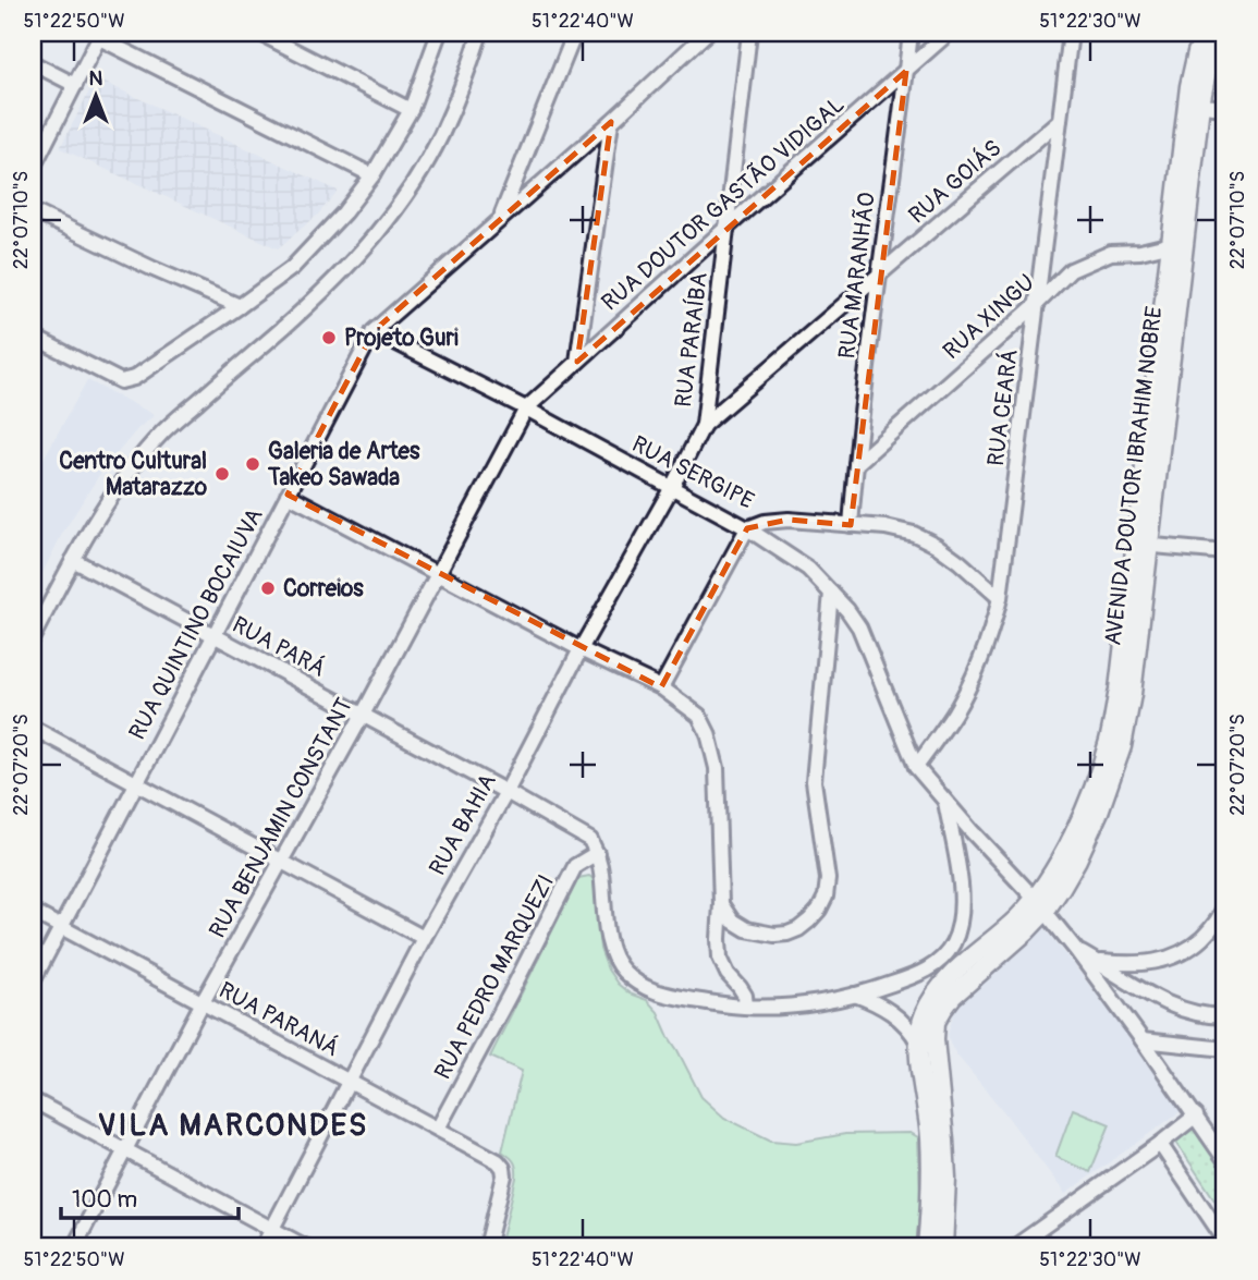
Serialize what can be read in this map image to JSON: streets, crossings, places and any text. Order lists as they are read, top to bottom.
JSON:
{
  "streets": {
    "main road": ["AVENIDA DOUTOR IBRAHIM NOBRE"],
    "street": [
      "RUA GOIÁS",
      "RUA DOUTOR GASTÃO VIDIGAL",
      "RUA MARANHÃO",
      "RUA XINGU",
      "RUA PARAÍBA",
      "RUA CEARÁ",
      "RUA SERGIPE",
      "RUA QUINTINO BOCAIUVA",
      "RUA PARÁ",
      "RUA BENJAMIN CONSTANT",
      "RUA BAHIA",
      "RUA PEDRO MARQUEZI",
      "RUA PARANÁ"
    ]
  },
  "crossings": [
    ["RUA GOIÁS", "RUA MARANHÃO"],
    ["RUA GOIÁS", "RUA PARAÍBA"],
    ["RUA GOIÁS", "RUA CEARÁ"],
    ["RUA GOIÁS", "RUA BAHIA"],
    ["RUA DOUTOR GASTÃO VIDIGAL", "RUA MARANHÃO"],
    ["RUA DOUTOR GASTÃO VIDIGAL", "RUA PARAÍBA"],
    ["RUA DOUTOR GASTÃO VIDIGAL", "RUA SERGIPE"],
    ["RUA DOUTOR GASTÃO VIDIGAL", "RUA BENJAMIN CONSTANT"],
    ["RUA MARANHÃO", "RUA XINGU"],
    ["RUA MARANHÃO", "RUA SERGIPE"],
    ["RUA XINGU", "RUA CEARÁ"],
    ["RUA XINGU", "AVENIDA DOUTOR IBRAHIM NOBRE"],
    ["RUA PARAÍBA", "RUA BAHIA"],
    ["RUA CEARÁ", "RUA SERGIPE"],
    ["RUA SERGIPE", "RUA QUINTINO BOCAIUVA"],
    ["RUA SERGIPE", "RUA BENJAMIN CONSTANT"],
    ["RUA SERGIPE", "RUA BAHIA"],
    ["RUA QUINTINO BOCAIUVA", "RUA PARÁ"],
    ["RUA QUINTINO BOCAIUVA", "RUA PARANÁ"],
    ["RUA PARÁ", "RUA BENJAMIN CONSTANT"],
    ["RUA PARÁ", "RUA BAHIA"],
    ["RUA PARÁ", "RUA PEDRO MARQUEZI"],
    ["RUA BENJAMIN CONSTANT", "RUA PARANÁ"],
    ["RUA BAHIA", "RUA PARANÁ"],
    ["RUA PEDRO MARQUEZI", "RUA PARANÁ"]
  ],
  "districts": ["VILA MARCONDES"],
  "places": [
    "Projeto Guri",
    "Galeria de Artes Takeo Sawada",
    "Centro Cultural Matarazzo",
    "Correios"
  ],
  "scale_bar": "100 m",
  "north": "top",
  "coordinates": [
    "51°22'50\"W",
    "51°22'40\"W",
    "51°22'30\"W",
    "22°07'10\"S",
    "22°07'20\"S"
  ]
}
